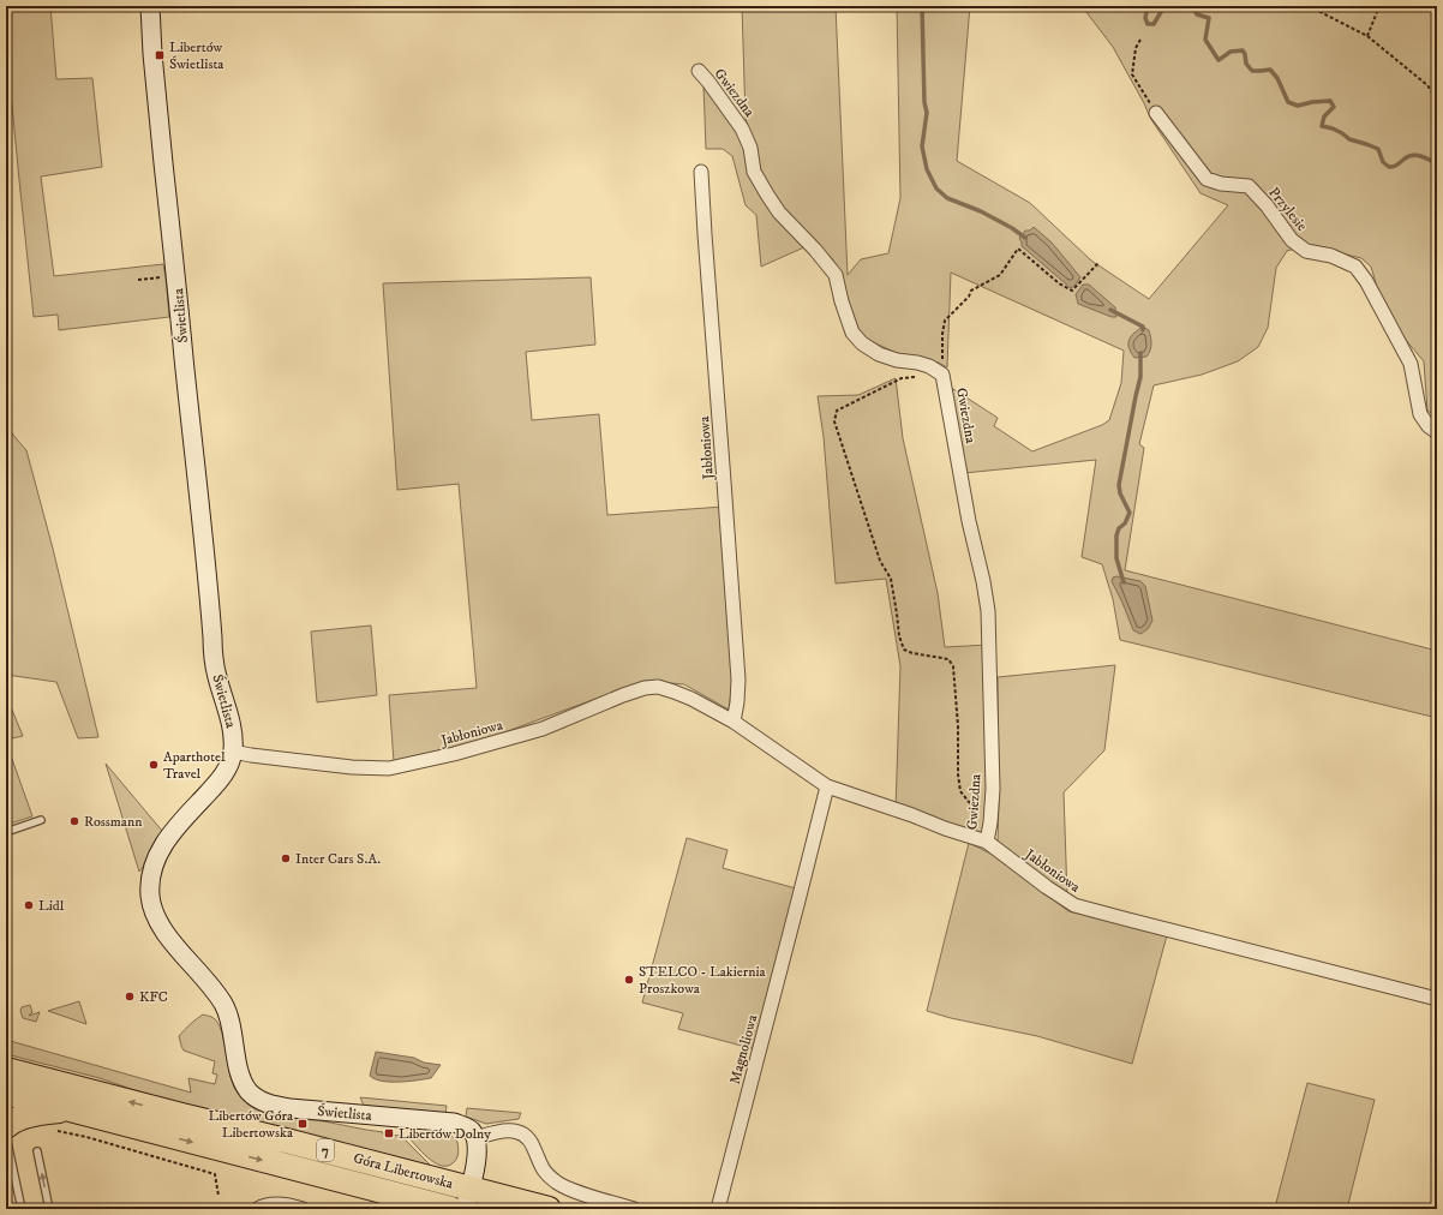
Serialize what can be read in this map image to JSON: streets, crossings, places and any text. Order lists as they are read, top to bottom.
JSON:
{
  "streets": {
    "highway": ["7", "Góra Libertowska"],
    "street": [
      "Gwiezdna",
      "Przylesie",
      "Świetlista",
      "Jabłoniowa",
      "Magnoliowa"
    ]
  },
  "crossings": [
    ["Gwiezdna", "Jabłoniowa"],
    ["Świetlista", "Jabłoniowa"],
    ["Jabłoniowa", "Magnoliowa"]
  ],
  "places": {
    "transit": ["Libertów Świetlista", "Libertów Góra Libertowska", "Libertów Dolny"],
    "other": [
      "Aparthotel Travel",
      "Rossmann",
      "Inter Cars S.A.",
      "Lidl",
      "STELCO - Lakiernia Proszkowa",
      "KFC"
    ]
  }
}
